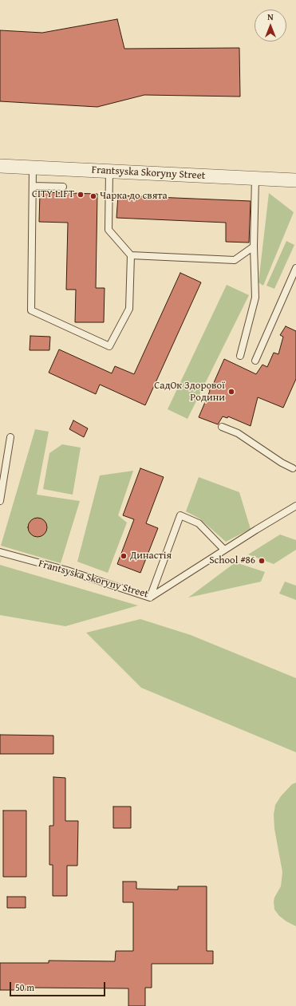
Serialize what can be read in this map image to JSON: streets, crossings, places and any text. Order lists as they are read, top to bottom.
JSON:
{
  "streets": {
    "street": ["Frantsyska Skoryny Street"]
  },
  "places": [
    "CITY LIFT",
    "Чарка до свята",
    "СадОк Здорової Родини",
    "Династія",
    "School #86"
  ],
  "scale_bar": "50 m",
  "north": "top"
}
